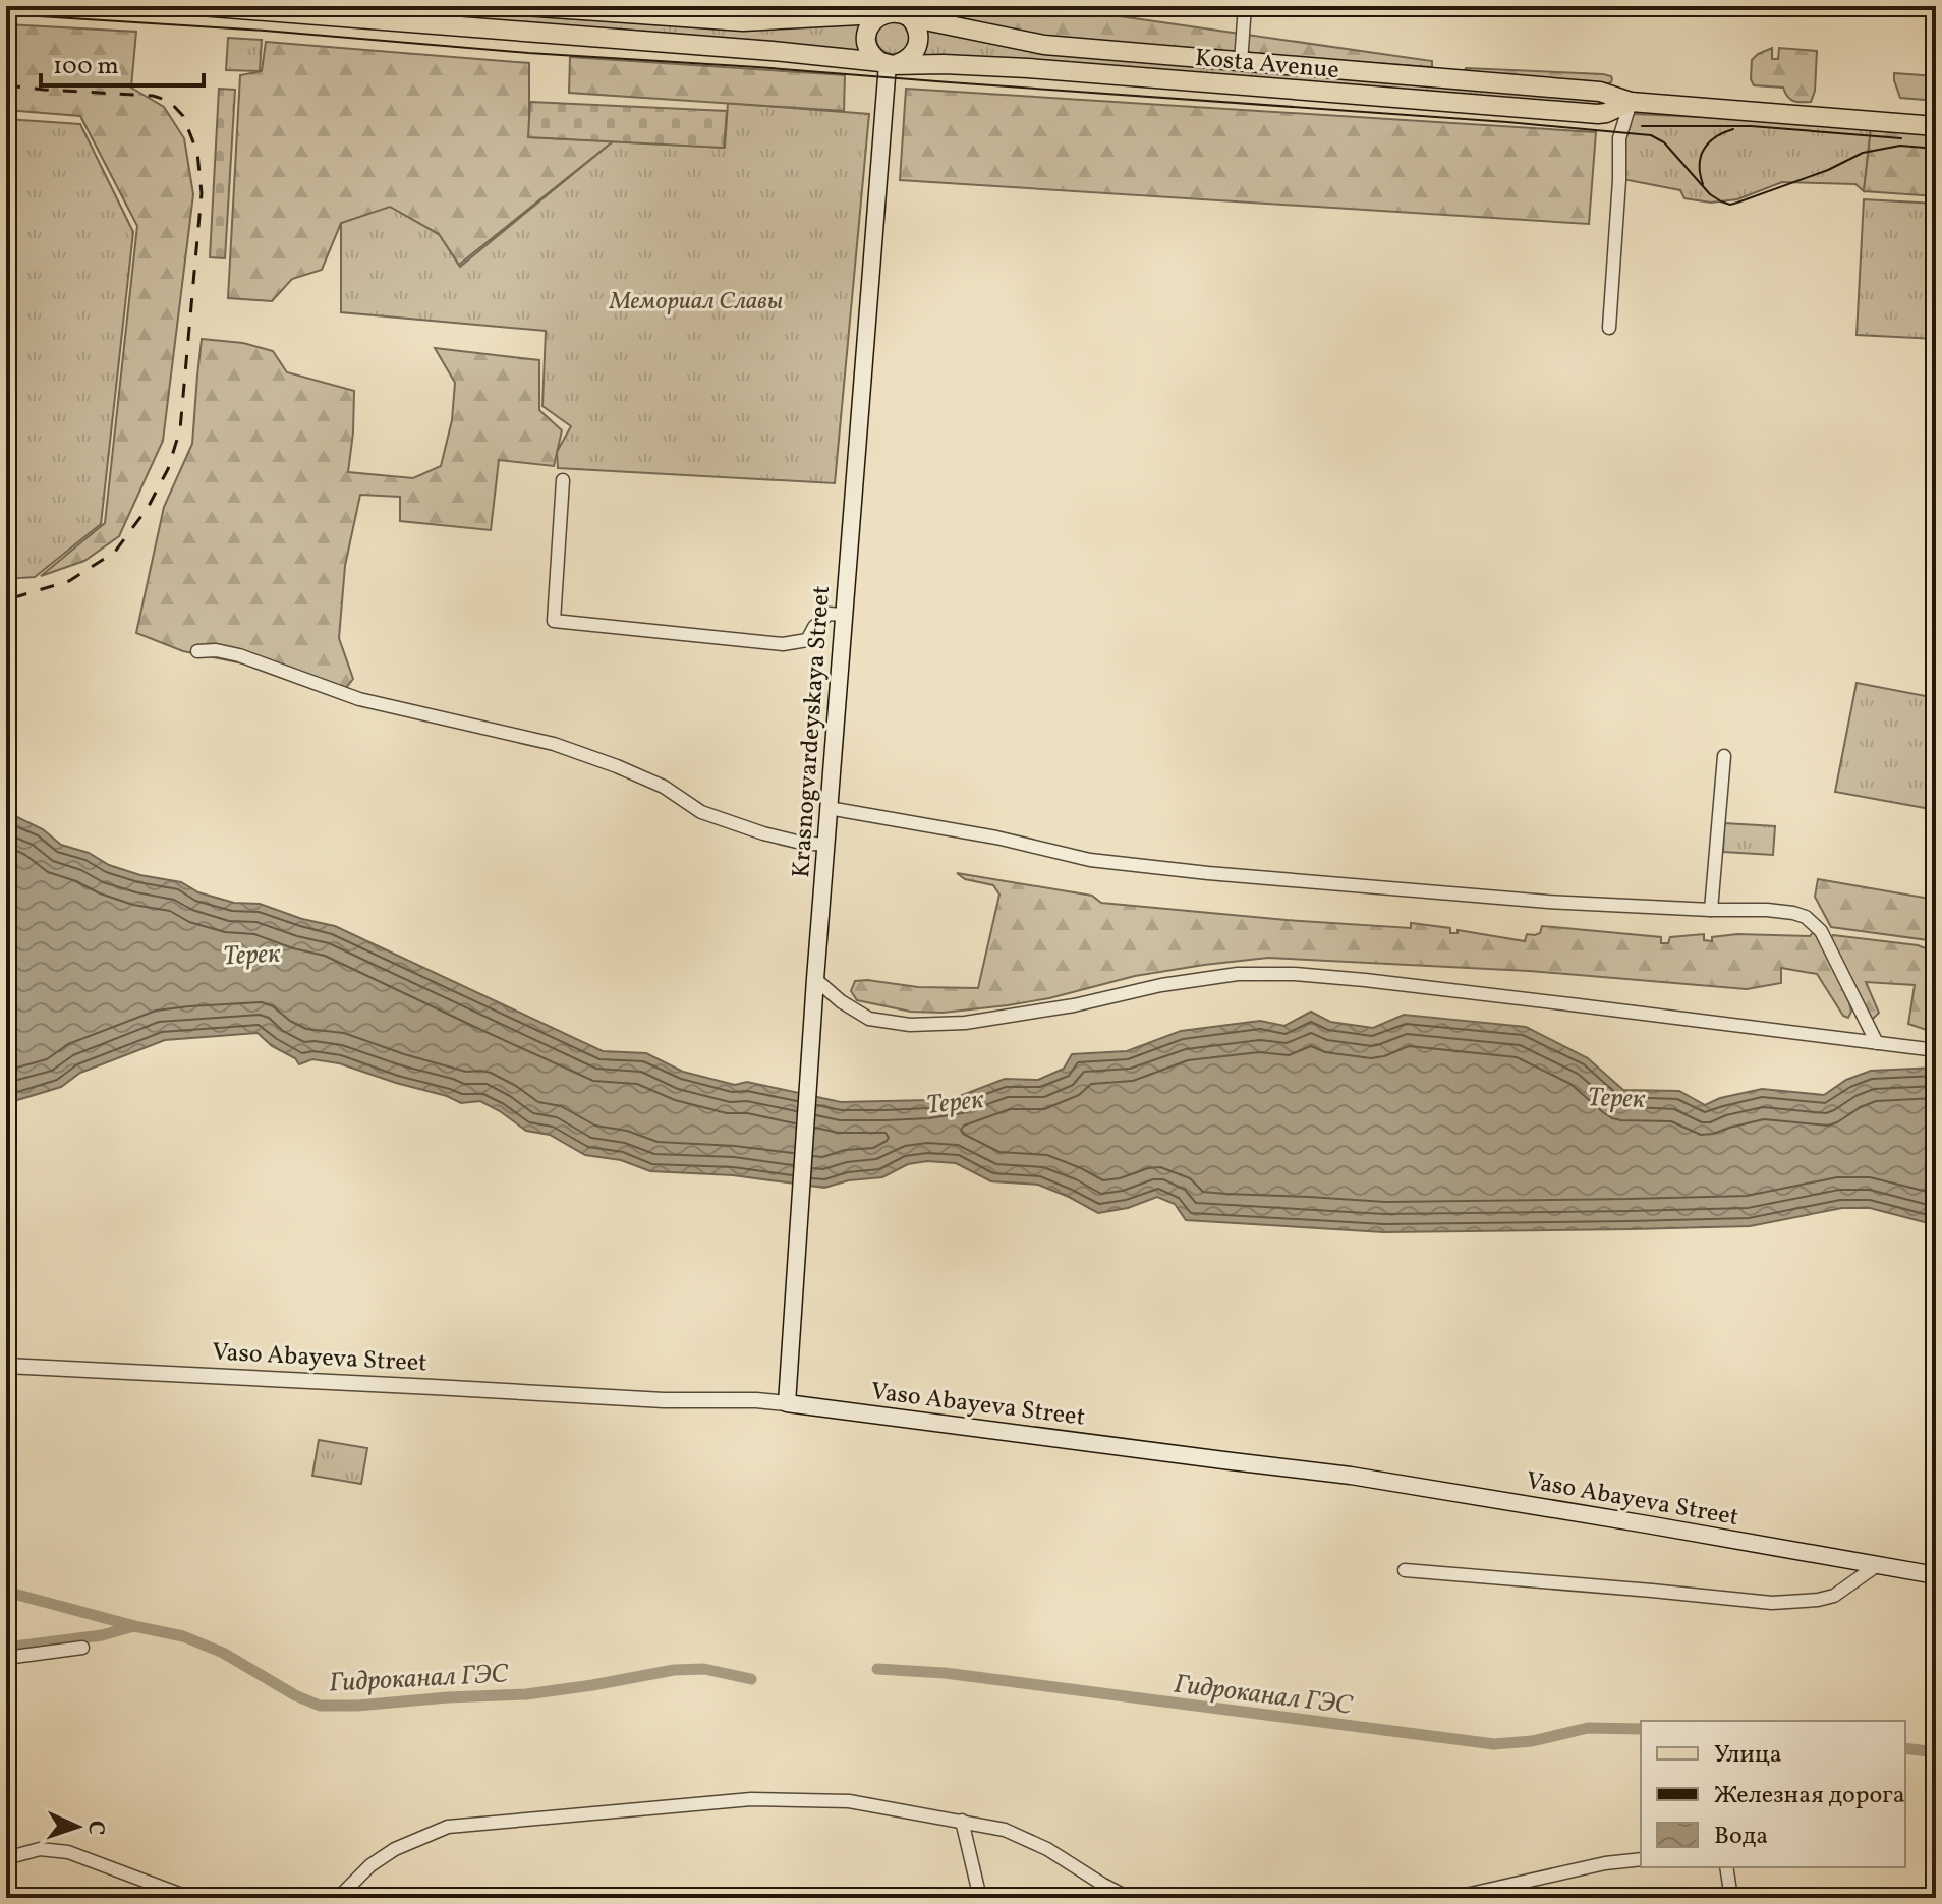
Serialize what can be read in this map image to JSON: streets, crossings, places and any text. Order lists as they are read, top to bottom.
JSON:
{
  "streets": {
    "main road": ["Kosta Avenue", "Krasnogvardeyskaya Street", "Vaso Abayeva Street"]
  },
  "crossings": [
    ["Kosta Avenue", "Krasnogvardeyskaya Street"],
    ["Krasnogvardeyskaya Street", "Vaso Abayeva Street"]
  ],
  "water": ["Терек", "Гидроканал ГЭС"],
  "parks": ["Мемориал Славы"],
  "legend": ["Улица", "Железная дорога", "Вода"],
  "scale_bar": "100 m",
  "north": "right"
}
